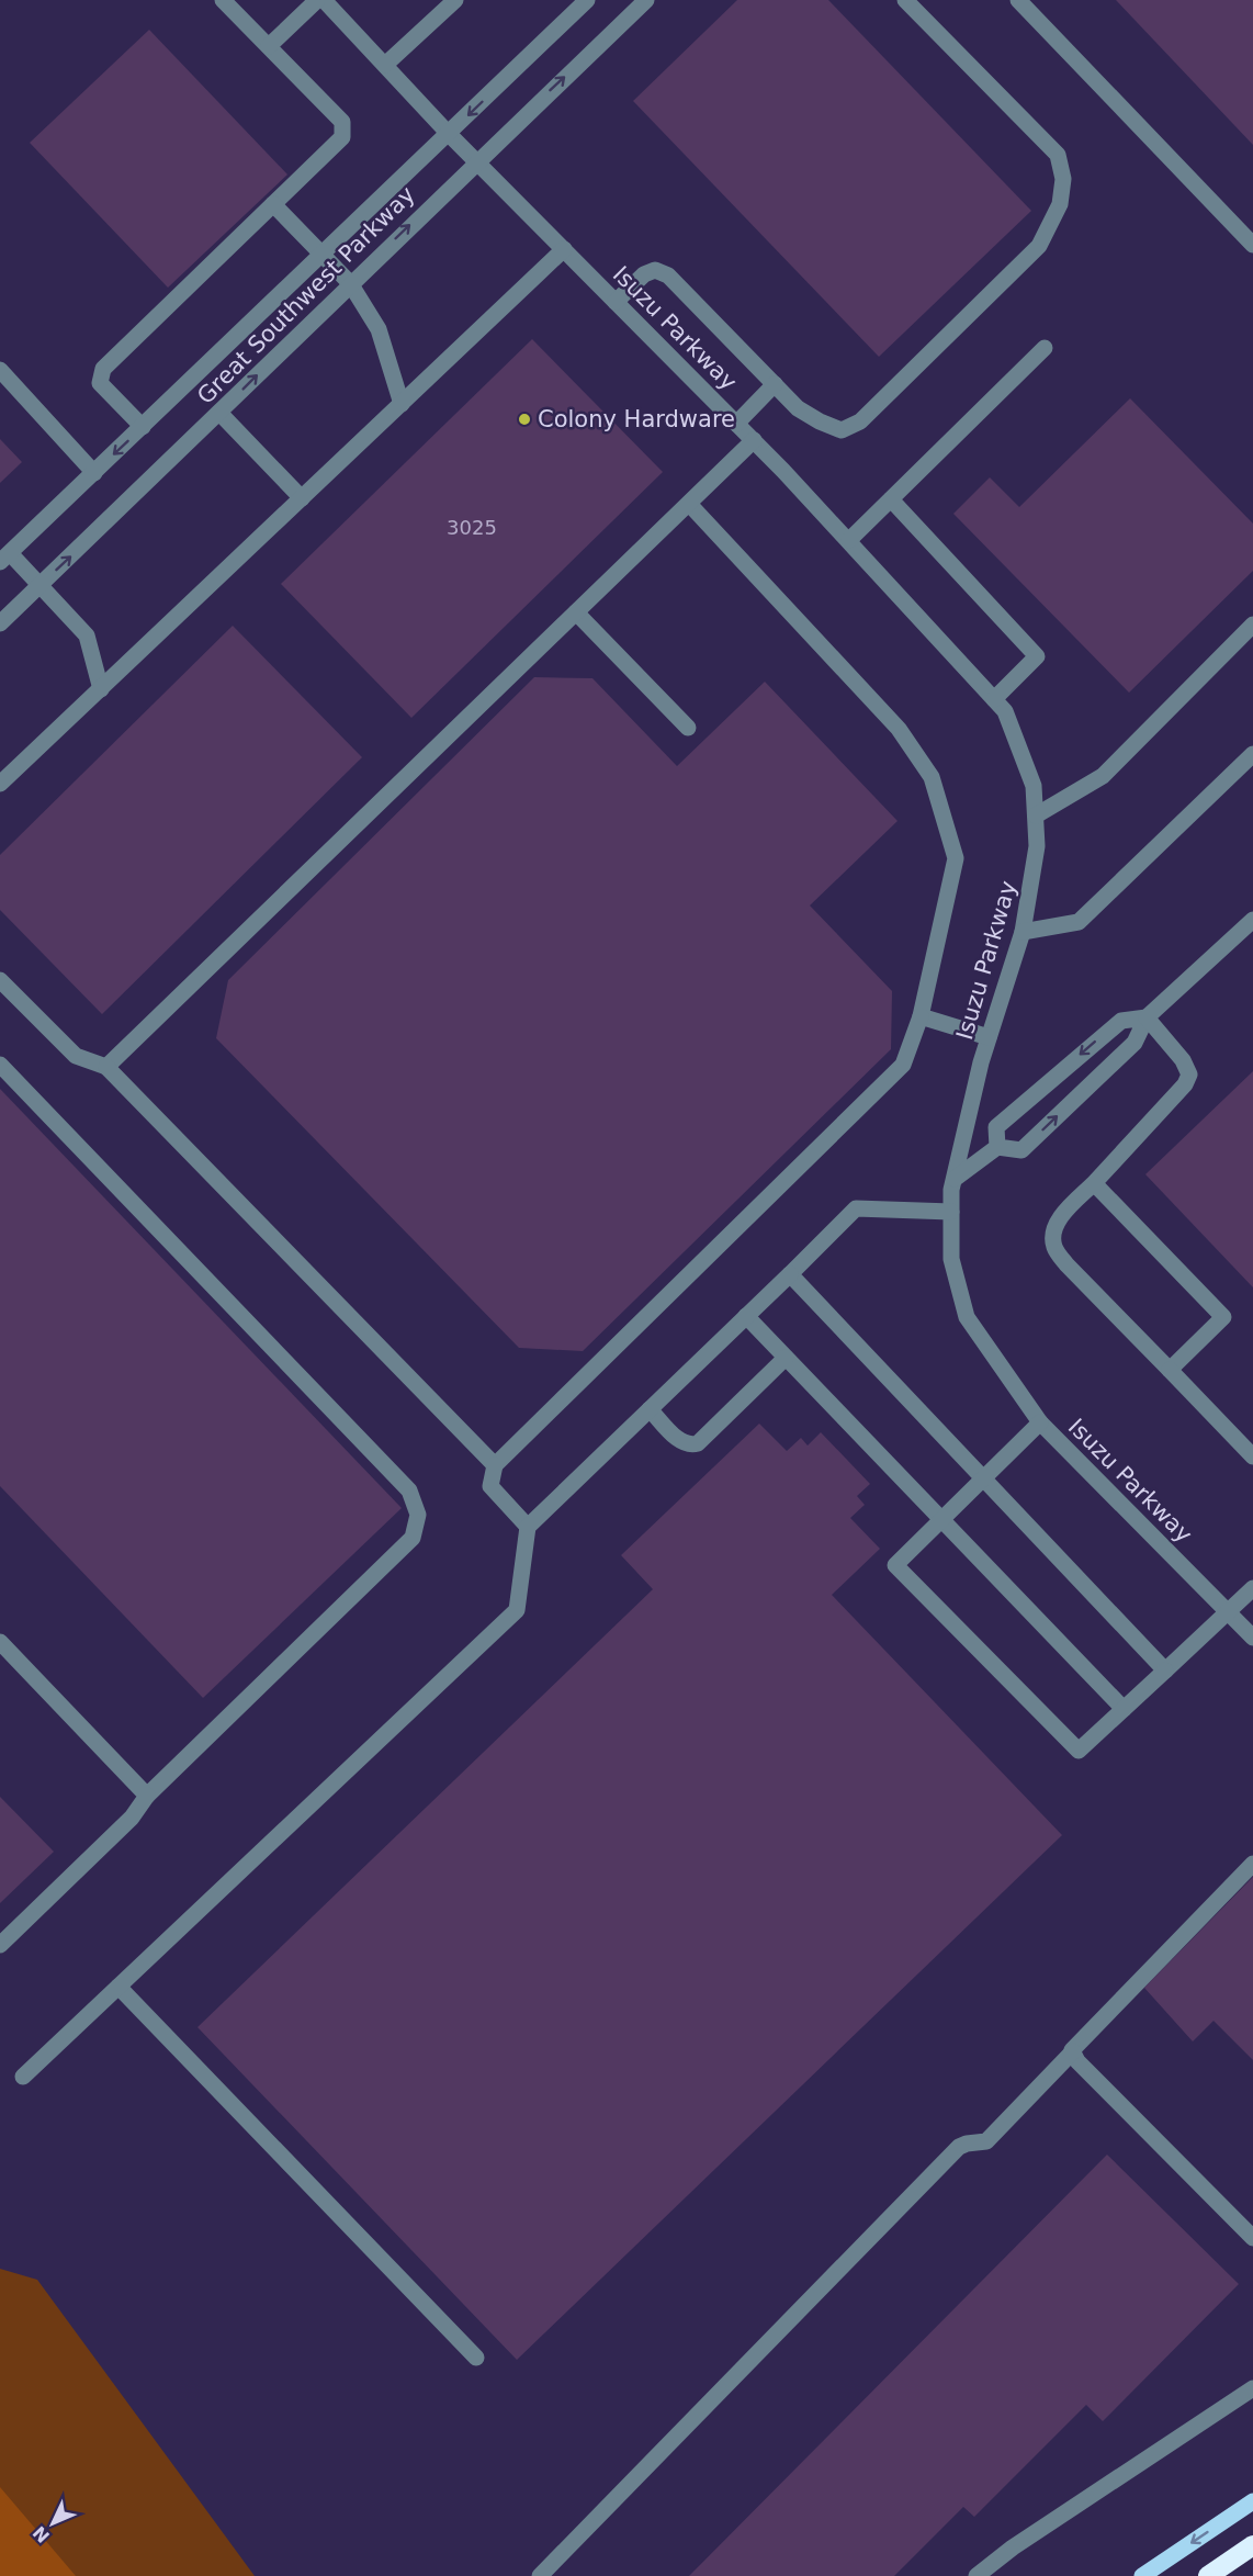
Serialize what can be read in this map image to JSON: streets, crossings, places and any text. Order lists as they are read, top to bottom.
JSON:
{
  "streets": {
    "street": ["Great Southwest Parkway", "Isuzu Parkway"]
  },
  "crossings": [
    ["Great Southwest Parkway", "Isuzu Parkway"]
  ],
  "places": ["Colony Hardware"],
  "house_numbers": ["3025"],
  "north": "bottom left"
}
